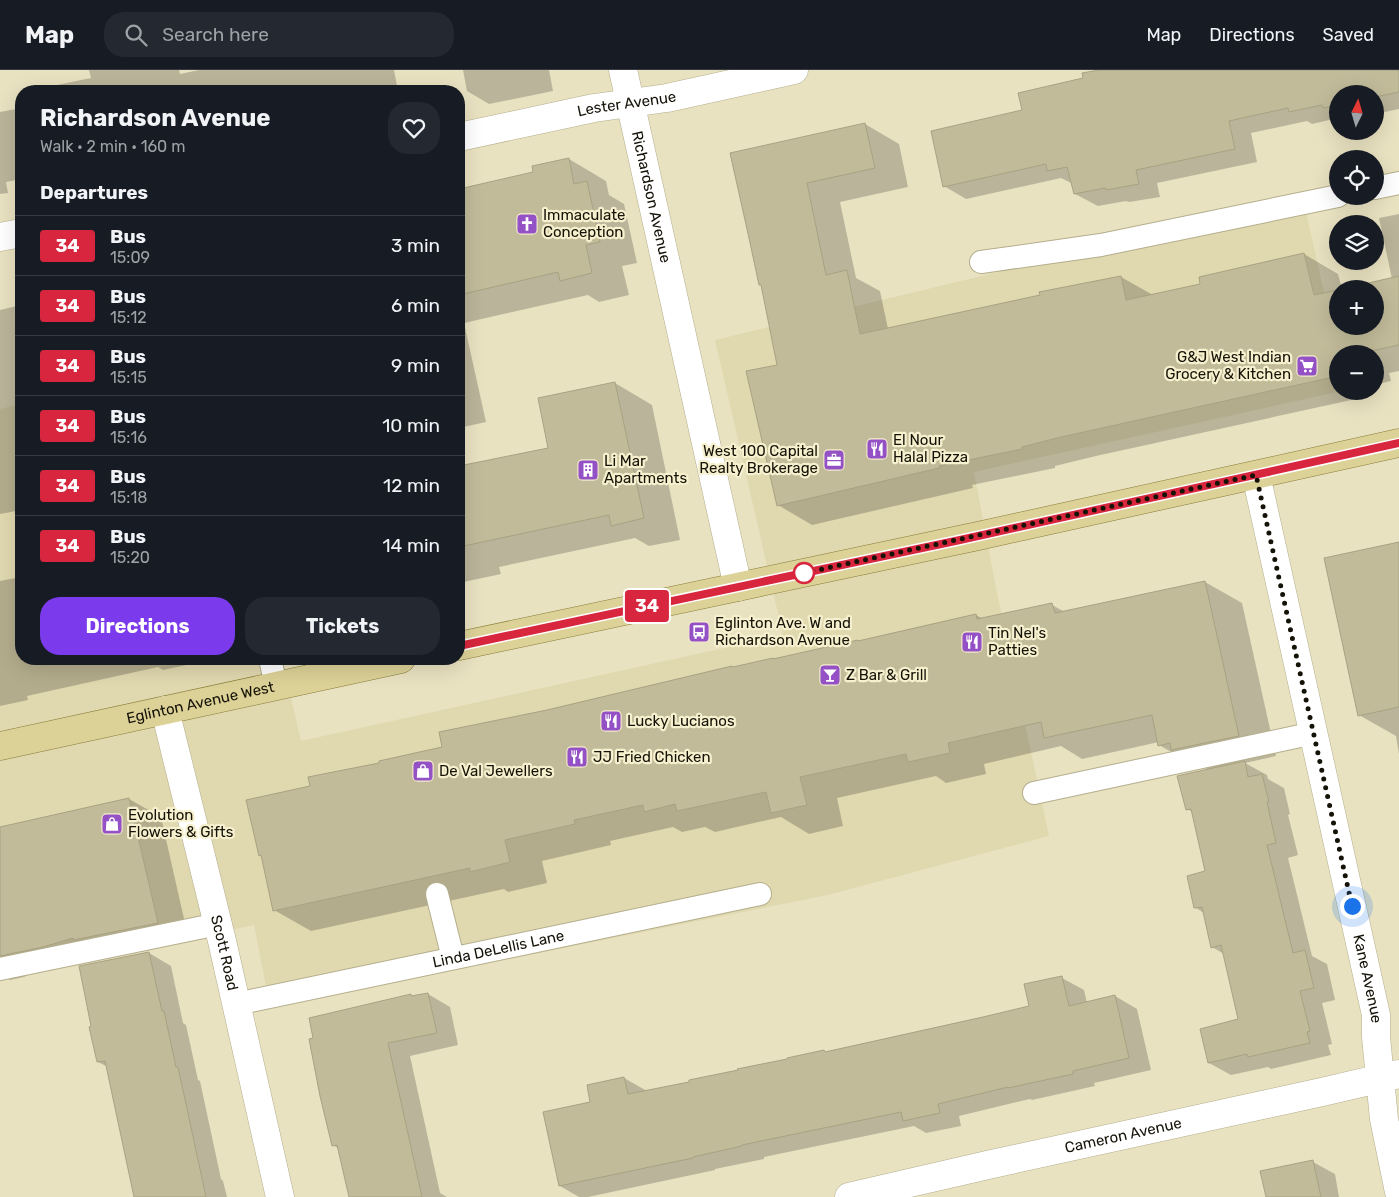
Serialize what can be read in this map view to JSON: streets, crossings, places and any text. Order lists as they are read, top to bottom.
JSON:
{
  "streets": {
    "main road": ["Eglinton Avenue West"],
    "street": [
      "Lester Avenue",
      "Richardson Avenue",
      "Scott Road",
      "Kane Avenue",
      "Cameron Avenue"
    ],
    "lane": ["Linda DeLellis Lane"]
  },
  "crossings": [
    ["Lester Avenue", "Richardson Avenue"],
    ["Eglinton Avenue West", "Scott Road"],
    ["Linda DeLellis Lane", "Scott Road"],
    ["Kane Avenue", "Cameron Avenue"]
  ],
  "places": {
    "church": ["Immaculate Conception"],
    "supermarket": ["G&J West Indian Grocery & Kitchen"],
    "restaurant": [
      "El Nour Halal Pizza",
      "Tin Nel's Patties",
      "Lucky Lucianos",
      "JJ Fried Chicken"
    ],
    "office": ["West 100 Capital Realty Brokerage"],
    "building": ["Li Mar Apartments"],
    "bus stop": ["Eglinton Ave. W and Richardson Avenue"],
    "bar": ["Z Bar & Grill"],
    "shop": ["De Val Jewellers", "Evolution Flowers & Gifts"]
  },
  "lines": ["bus line 34"],
  "north": "top",
  "page": {
    "header": "Map",
    "search": "Search here",
    "nav": ["Map", "Directions", "Saved"],
    "on_map": "34",
    "map_buttons": ["+", "−"],
    "heading": [
      ["Richardson Avenue", "Walk · 2 min · 160 m"],
      "Departures"
    ],
    "list": [
      {
        "mark": "34",
        "name": "Bus",
        "note": "15:09",
        "value": "3 min"
      },
      {
        "mark": "34",
        "name": "Bus",
        "note": "15:12",
        "value": "6 min"
      },
      {
        "mark": "34",
        "name": "Bus",
        "note": "15:15",
        "value": "9 min"
      },
      {
        "mark": "34",
        "name": "Bus",
        "note": "15:16",
        "value": "10 min"
      },
      {
        "mark": "34",
        "name": "Bus",
        "note": "15:18",
        "value": "12 min"
      },
      {
        "mark": "34",
        "name": "Bus",
        "note": "15:20",
        "value": "14 min"
      }
    ],
    "buttons": ["Directions", "Tickets"]
  }
}
